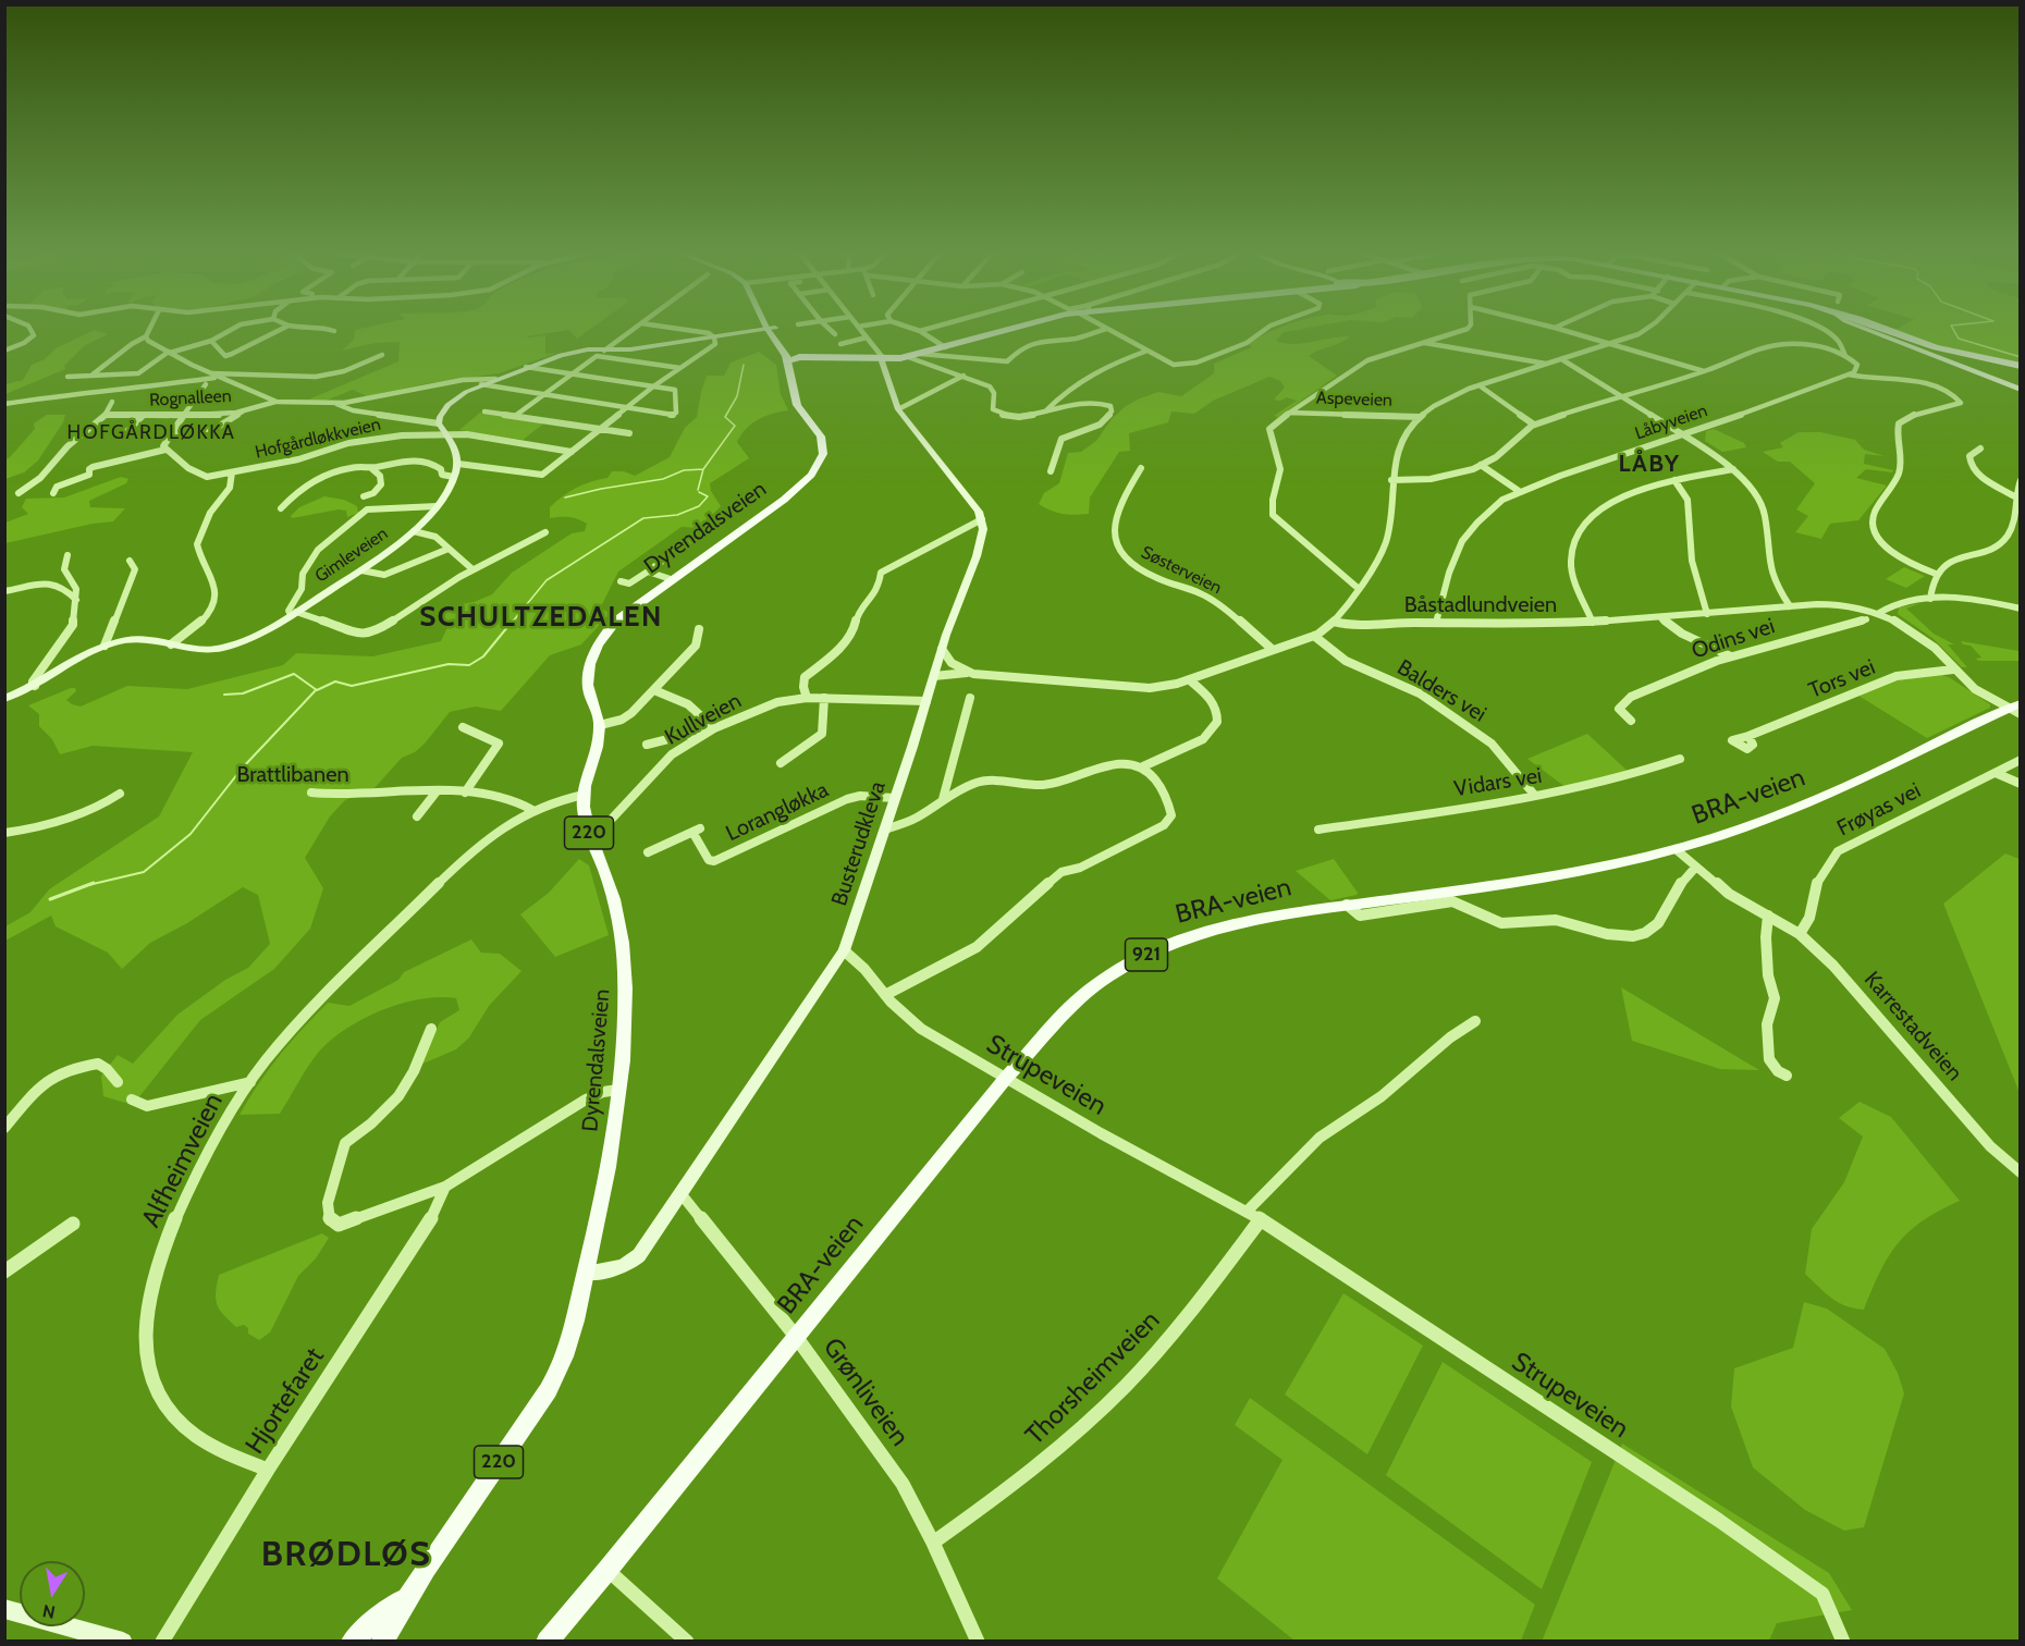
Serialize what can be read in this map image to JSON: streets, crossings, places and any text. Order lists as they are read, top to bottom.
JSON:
{
  "streets": {
    "main road": [
      "Dyrendalsveien",
      "BRA-veien",
      "220",
      "921"
    ],
    "street": [
      "Rognalleen",
      "Aspeveien",
      "Låbyveien",
      "Hofgårdløkkveien",
      "Gimleveien",
      "Søsterveien",
      "Båstadlundveien",
      "Odins vei",
      "Tors vei",
      "Balders vei",
      "Kullveien",
      "Vidars vei",
      "Frøyas vei",
      "Lorangløkka",
      "Busterudkleva",
      "Karrestadveien",
      "Strupeveien",
      "Alfheimveien",
      "Thorsheimveien",
      "Grønliveien",
      "Hjortefaret"
    ]
  },
  "crossings": [
    ["Låbyveien", "Båstadlundveien"],
    ["Dyrendalsveien", "Kullveien"],
    ["Dyrendalsveien", "220"],
    ["Dyrendalsveien", "Busterudkleva"],
    ["Dyrendalsveien", "Alfheimveien"],
    ["Båstadlundveien", "Tors vei"],
    ["Båstadlundveien", "BRA-veien"],
    ["Balders vei", "Vidars vei"],
    ["Kullveien", "Busterudkleva"],
    ["BRA-veien", "Karrestadveien"],
    ["BRA-veien", "Strupeveien"],
    ["BRA-veien", "Grønliveien"],
    ["Frøyas vei", "Karrestadveien"],
    ["Lorangløkka", "Busterudkleva"],
    ["Busterudkleva", "Strupeveien"],
    ["Busterudkleva", "Grønliveien"],
    ["Strupeveien", "Thorsheimveien"],
    ["Alfheimveien", "Hjortefaret"],
    ["Thorsheimveien", "Grønliveien"]
  ],
  "districts": [
    "HOFGÅRDLØKKA",
    "LÅBY",
    "SCHULTZEDALEN",
    "BRØDLØS"
  ],
  "parks": ["Brattlibanen"],
  "north": "bottom"
}
